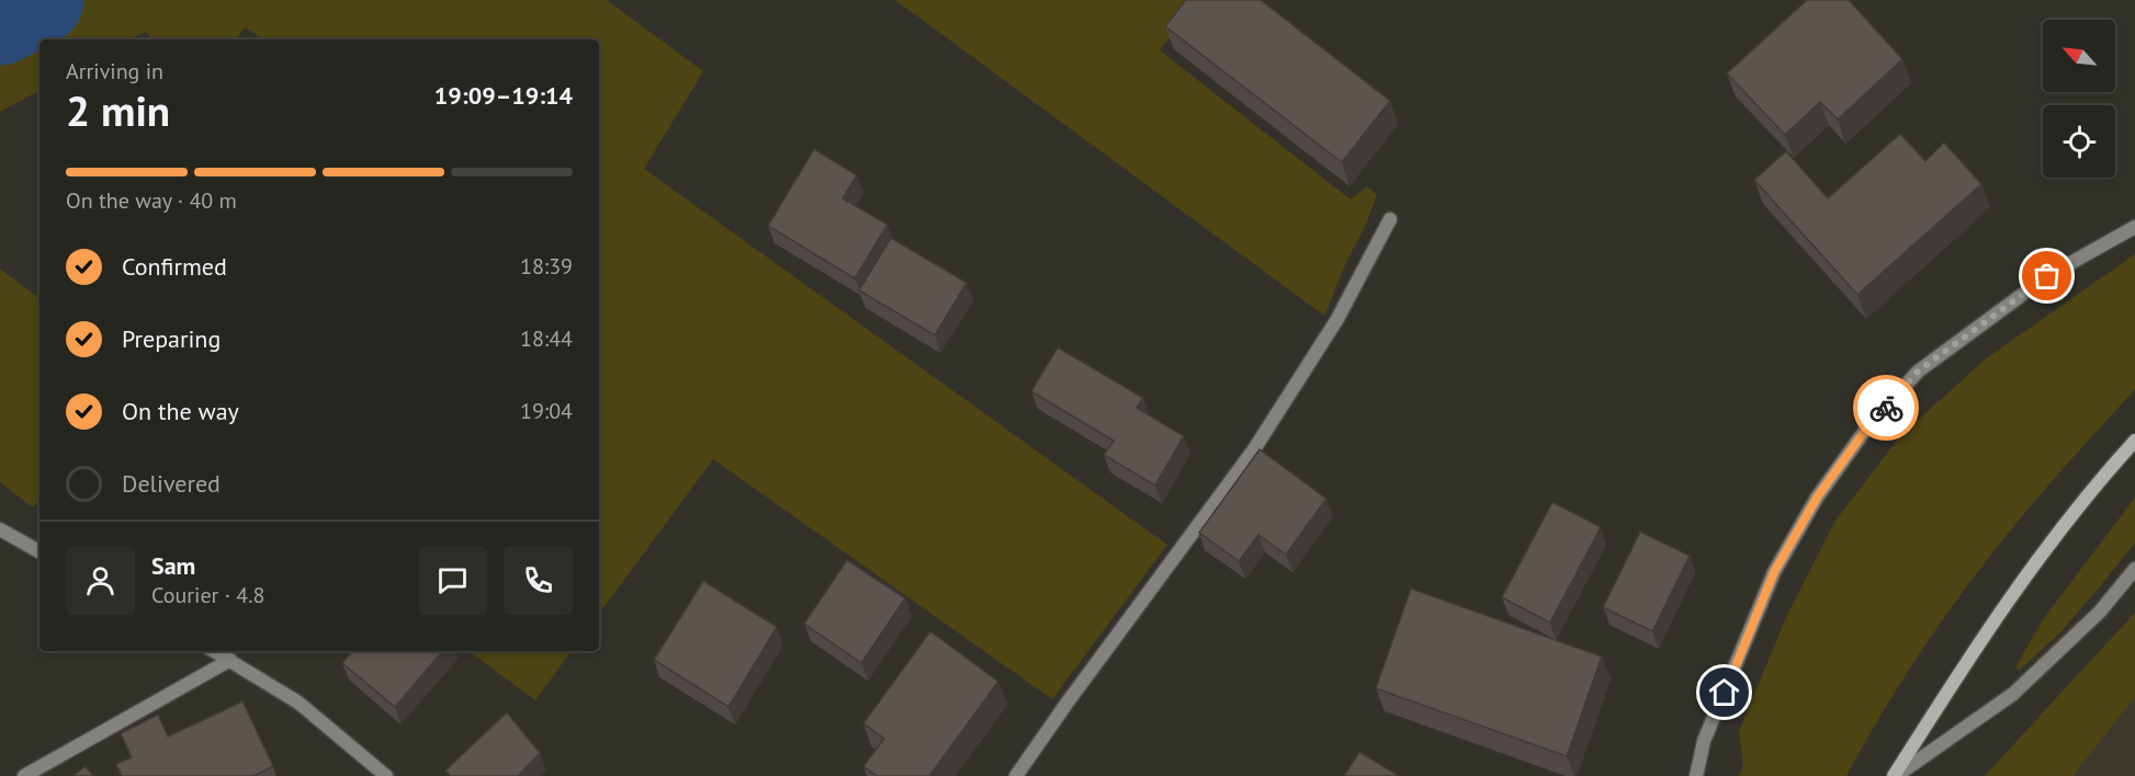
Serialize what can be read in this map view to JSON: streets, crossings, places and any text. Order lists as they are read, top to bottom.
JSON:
{
  "north": "top left",
  "page": {
    "heading": ["2 min", "Arriving in", "19:09–19:14"],
    "panel": ["Sam", "Courier · 4.8"],
    "bar": "On the way · 40 m",
    "list": [
      ["Confirmed", "18:39"],
      ["Preparing", "18:44"],
      ["On the way", "19:04"],
      "Delivered"
    ]
  }
}
